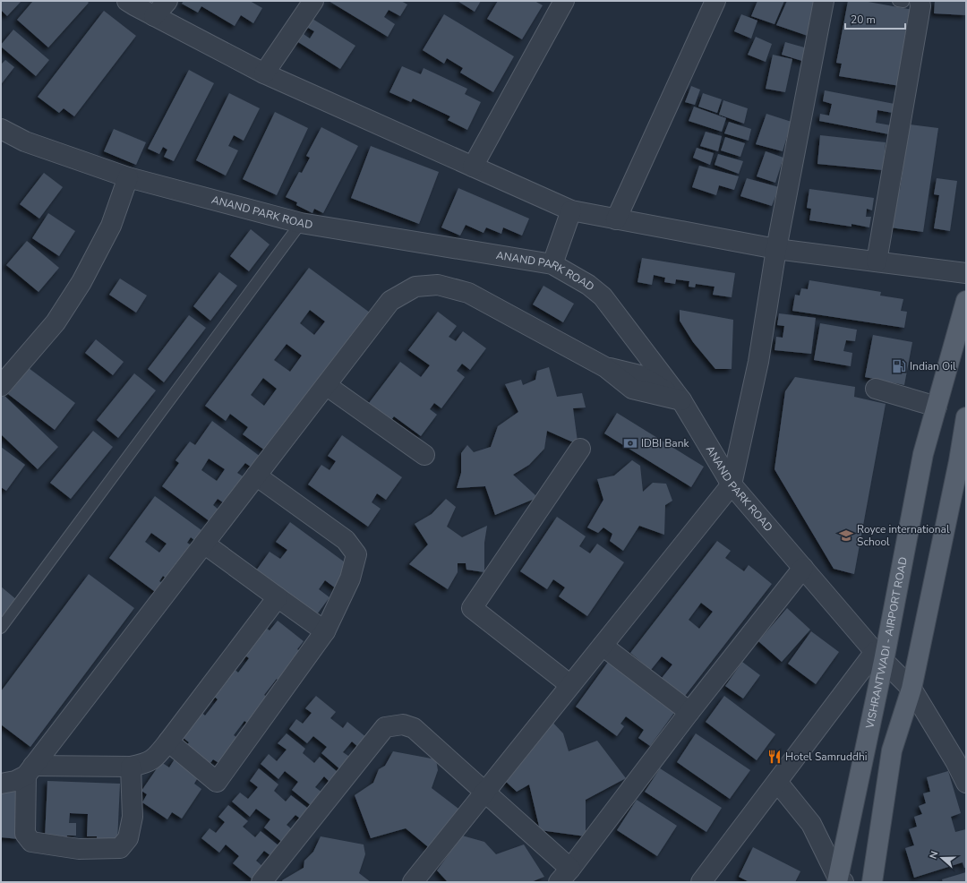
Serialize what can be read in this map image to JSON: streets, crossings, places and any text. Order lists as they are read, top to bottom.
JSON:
{
  "streets": {
    "main road": ["VISHRANTWADI - AIRPORT ROAD"],
    "street": ["ANAND PARK ROAD"]
  },
  "crossings": [
    ["ANAND PARK ROAD", "VISHRANTWADI - AIRPORT ROAD"]
  ],
  "places": {
    "fuel station": ["Indian Oil"],
    "bank": ["IDBI Bank"],
    "school or university": ["Royce international School"],
    "restaurant": ["Hotel Samruddhi"]
  },
  "scale_bar": "20 m",
  "north": "left"
}
